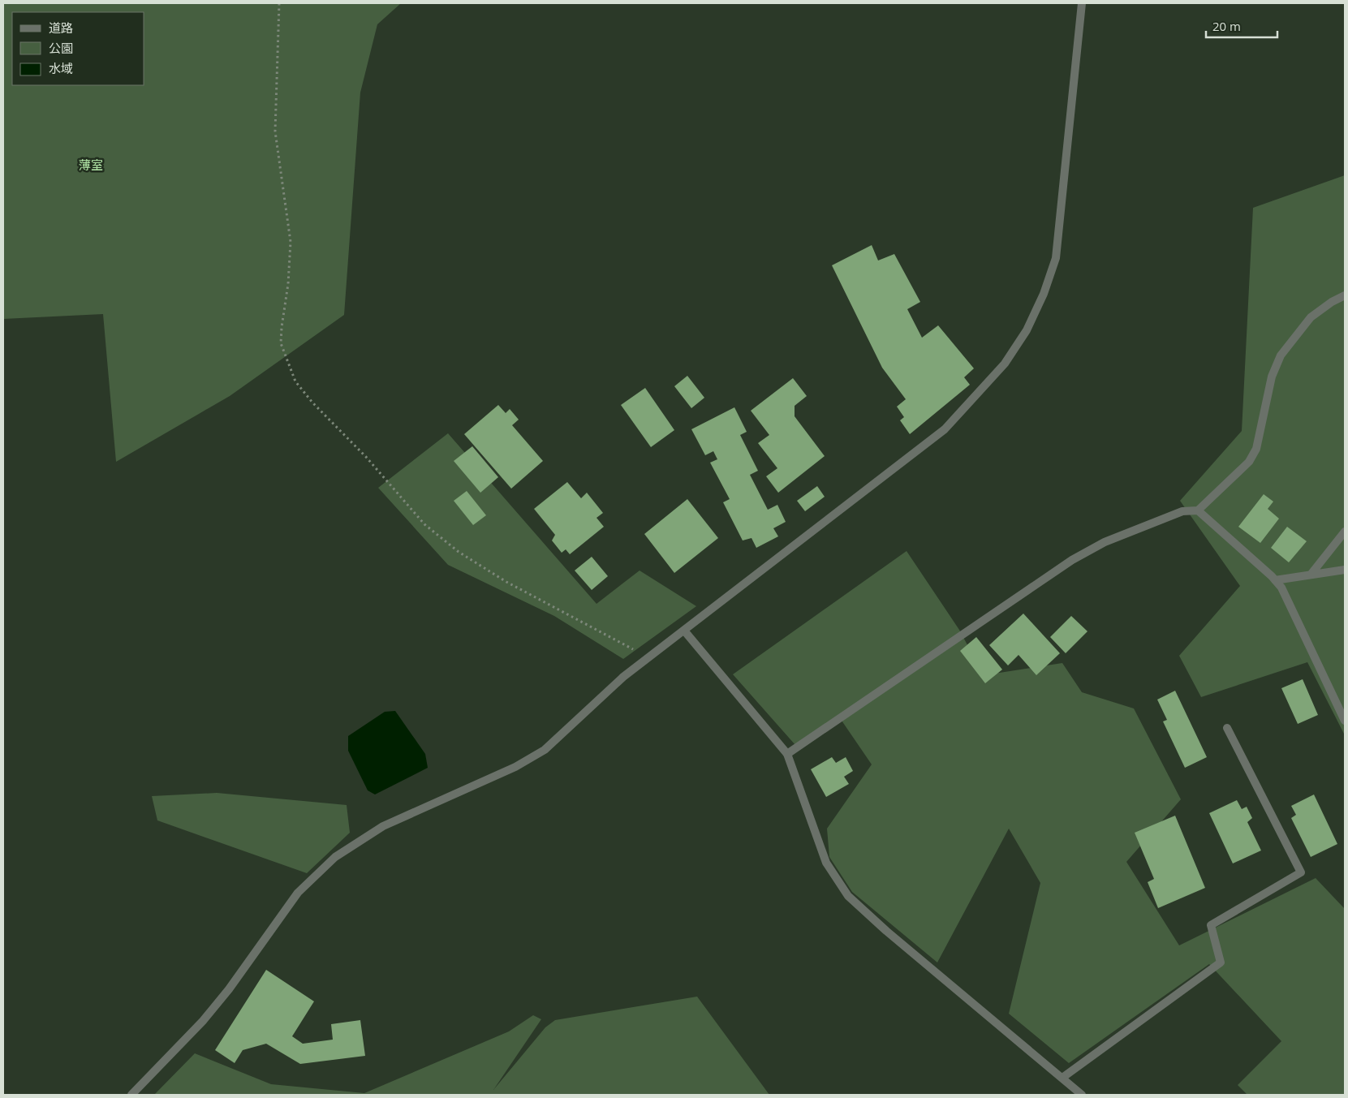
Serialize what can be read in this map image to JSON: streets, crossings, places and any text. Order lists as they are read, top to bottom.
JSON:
{
  "districts": ["薄室"],
  "legend": ["道路", "公園", "水域"],
  "scale_bar": "20 m"
}
